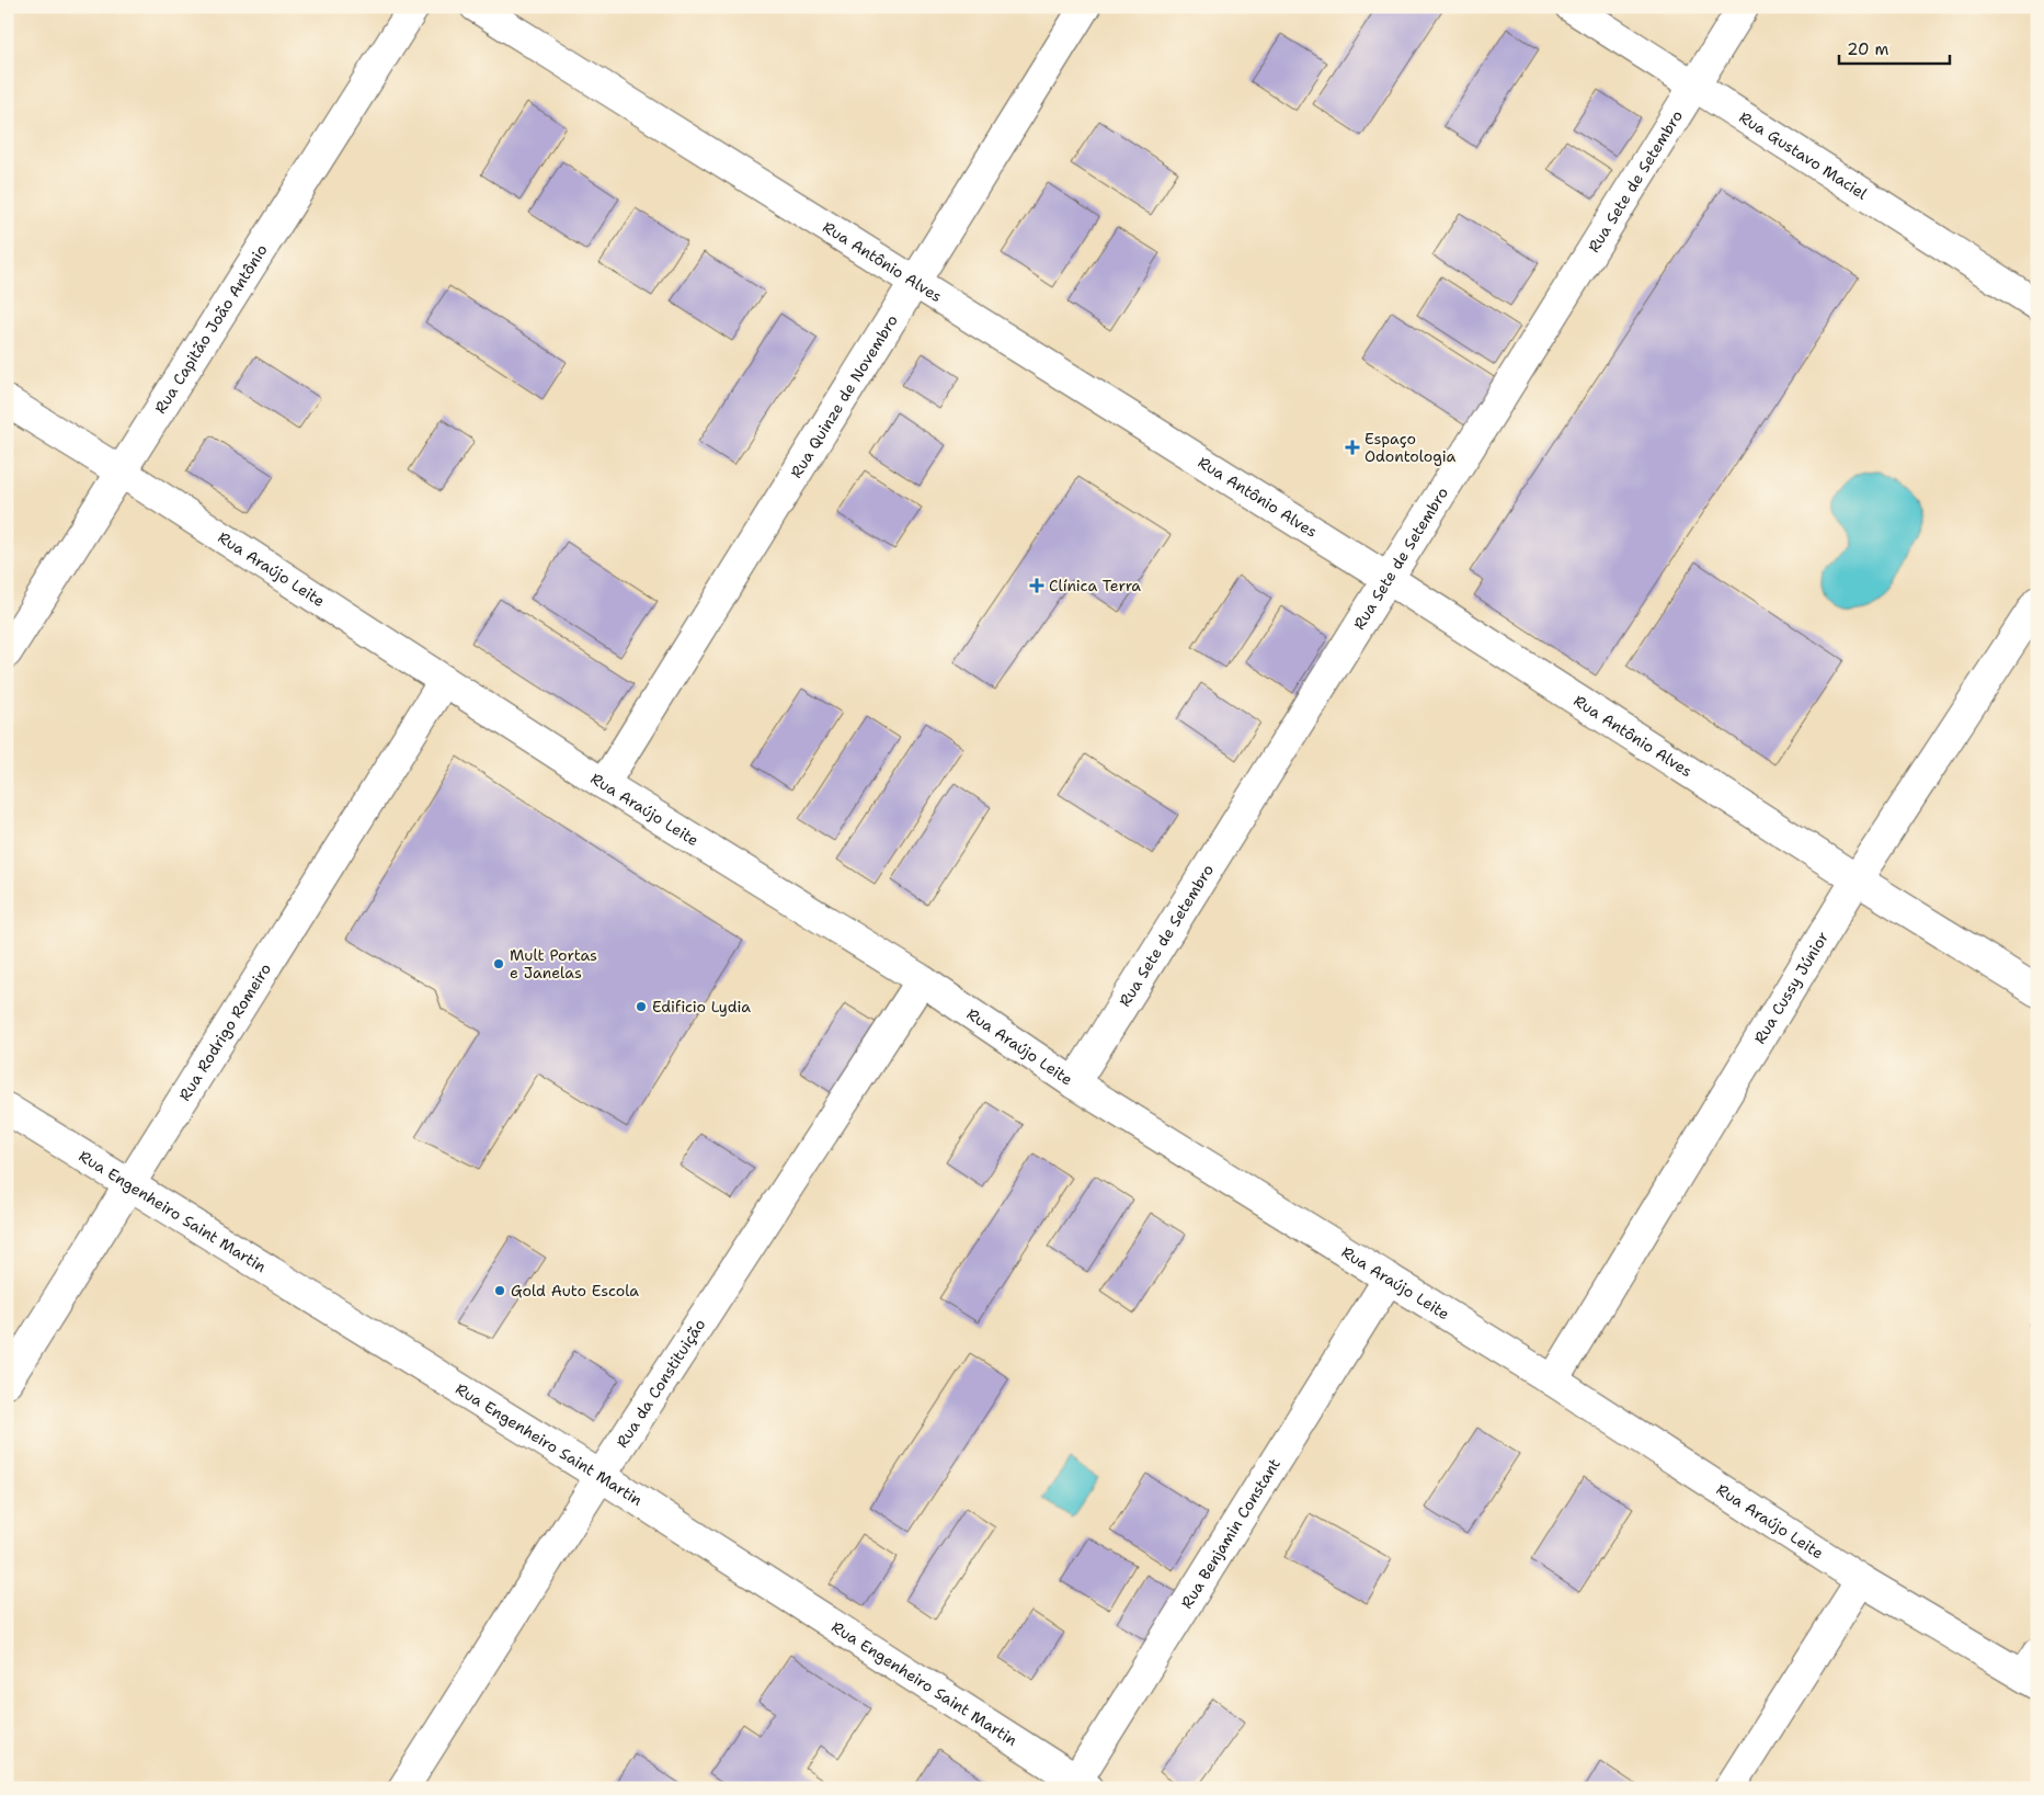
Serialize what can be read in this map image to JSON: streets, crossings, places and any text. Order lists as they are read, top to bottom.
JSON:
{
  "streets": {
    "street": [
      "Rua Gustavo Maciel",
      "Rua Sete de Setembro",
      "Rua Antônio Alves",
      "Rua Capitão João Antônio",
      "Rua Quinze de Novembro",
      "Rua Araújo Leite",
      "Rua Cussy Júnior",
      "Rua Rodrigo Romeiro",
      "Rua Engenheiro Saint Martin",
      "Rua da Constituição",
      "Rua Benjamin Constant"
    ]
  },
  "crossings": [
    ["Rua Gustavo Maciel", "Rua Sete de Setembro"],
    ["Rua Sete de Setembro", "Rua Antônio Alves"],
    ["Rua Sete de Setembro", "Rua Araújo Leite"],
    ["Rua Antônio Alves", "Rua Quinze de Novembro"],
    ["Rua Antônio Alves", "Rua Cussy Júnior"],
    ["Rua Capitão João Antônio", "Rua Araújo Leite"],
    ["Rua Quinze de Novembro", "Rua Araújo Leite"],
    ["Rua Araújo Leite", "Rua Cussy Júnior"],
    ["Rua Araújo Leite", "Rua Rodrigo Romeiro"],
    ["Rua Araújo Leite", "Rua da Constituição"],
    ["Rua Araújo Leite", "Rua Benjamin Constant"],
    ["Rua Rodrigo Romeiro", "Rua Engenheiro Saint Martin"],
    ["Rua Engenheiro Saint Martin", "Rua da Constituição"],
    ["Rua Engenheiro Saint Martin", "Rua Benjamin Constant"]
  ],
  "places": {
    "health": ["Espaço Odontologia", "Clínica Terra"],
    "other": ["Mult Portas e Janelas", "Edificio Lydia", "Gold Auto Escola"]
  },
  "scale_bar": "20 m"
}
